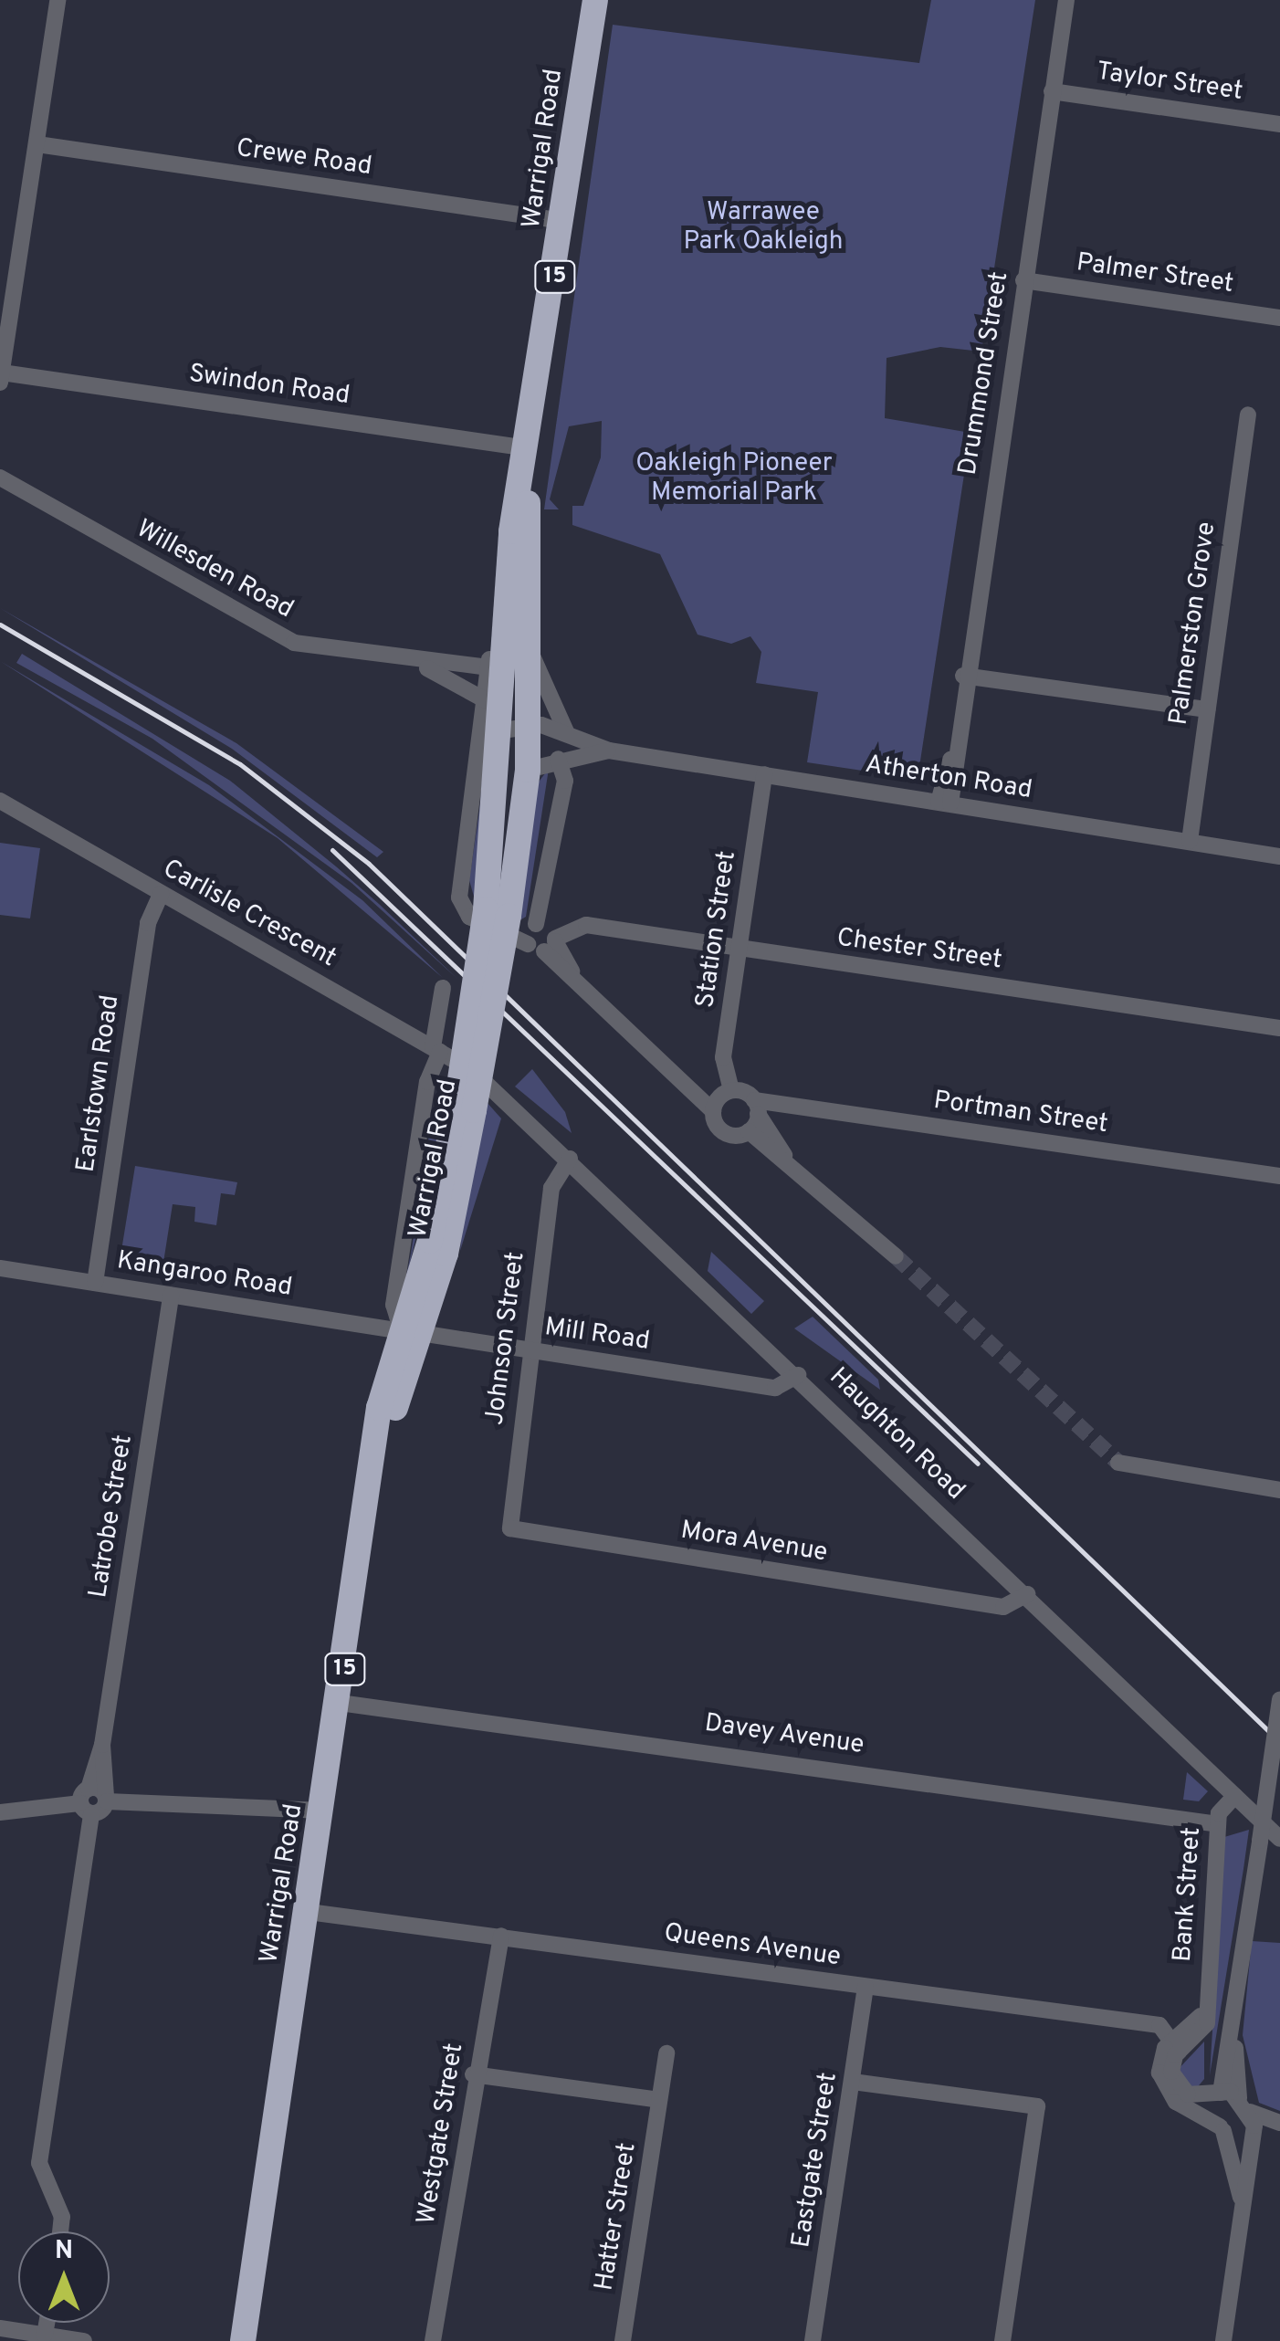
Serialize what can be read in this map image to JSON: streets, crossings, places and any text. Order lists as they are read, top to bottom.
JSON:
{
  "streets": {
    "highway": ["Warrigal Road", "15"],
    "street": [
      "Taylor Street",
      "Crewe Road",
      "Palmer Street",
      "Drummond Street",
      "Swindon Road",
      "Willesden Road",
      "Palmerston Grove",
      "Atherton Road",
      "Carlisle Crescent",
      "Station Street",
      "Chester Street",
      "Earlstown Road",
      "Portman Street",
      "Kangaroo Road",
      "Mill Road",
      "Johnson Street",
      "Haughton Road",
      "Latrobe Street",
      "Mora Avenue",
      "Davey Avenue",
      "Bank Street",
      "Queens Avenue",
      "Westgate Street",
      "Eastgate Street",
      "Hatter Street"
    ]
  },
  "crossings": [
    ["Taylor Street", "Drummond Street"],
    ["Warrigal Road", "Crewe Road"],
    ["Warrigal Road", "Swindon Road"],
    ["Warrigal Road", "Willesden Road"],
    ["Warrigal Road", "Atherton Road"],
    ["Warrigal Road", "Carlisle Crescent"],
    ["Warrigal Road", "Kangaroo Road"],
    ["Warrigal Road", "Mill Road"],
    ["Warrigal Road", "Davey Avenue"],
    ["Warrigal Road", "Queens Avenue"],
    ["Palmer Street", "Drummond Street"],
    ["Drummond Street", "Atherton Road"],
    ["Palmerston Grove", "Atherton Road"],
    ["Atherton Road", "Station Street"],
    ["Carlisle Crescent", "Earlstown Road"],
    ["Carlisle Crescent", "Haughton Road"],
    ["Station Street", "Chester Street"],
    ["Earlstown Road", "Kangaroo Road"],
    ["Kangaroo Road", "Mill Road"],
    ["Kangaroo Road", "Latrobe Street"],
    ["Mill Road", "Johnson Street"],
    ["Mill Road", "Haughton Road"],
    ["Johnson Street", "Haughton Road"],
    ["Johnson Street", "Mora Avenue"],
    ["Haughton Road", "Mora Avenue"],
    ["Haughton Road", "Bank Street"],
    ["Davey Avenue", "Bank Street"],
    ["Bank Street", "Queens Avenue"],
    ["Queens Avenue", "Westgate Street"],
    ["Queens Avenue", "Eastgate Street"]
  ],
  "parks": ["Warrawee Park Oakleigh", "Oakleigh Pioneer Memorial Park"],
  "north": "top"
}
